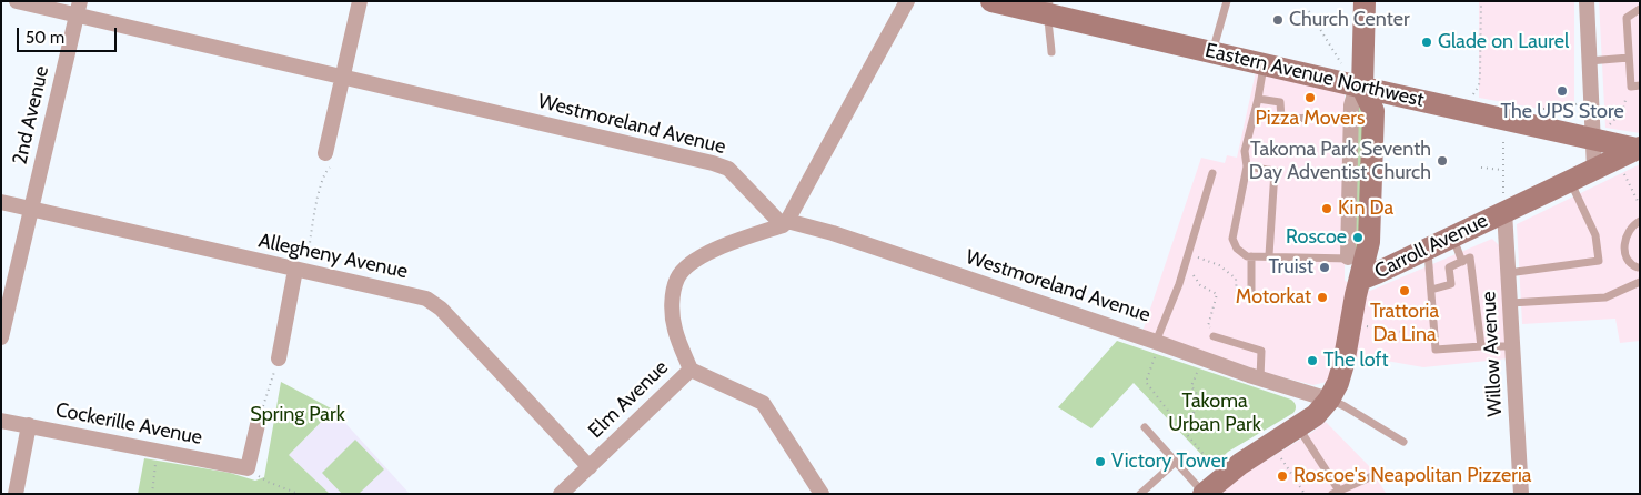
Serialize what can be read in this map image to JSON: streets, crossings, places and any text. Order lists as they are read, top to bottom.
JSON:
{
  "streets": {
    "street": [
      "Eastern Avenue Northwest",
      "2nd Avenue",
      "Westmoreland Avenue",
      "Carroll Avenue",
      "Allegheny Avenue",
      "Willow Avenue",
      "Elm Avenue",
      "Cockerille Avenue"
    ]
  },
  "crossings": [
    ["Eastern Avenue Northwest", "Carroll Avenue"],
    ["2nd Avenue", "Westmoreland Avenue"],
    ["2nd Avenue", "Allegheny Avenue"],
    ["Westmoreland Avenue", "Carroll Avenue"],
    ["Westmoreland Avenue", "Elm Avenue"],
    ["Carroll Avenue", "Willow Avenue"],
    ["Allegheny Avenue", "Elm Avenue"]
  ],
  "parks": ["Takoma Urban Park", "Spring Park"],
  "places": [
    "Church Center",
    "Glade on Laurel",
    "The UPS Store",
    "Pizza Movers",
    "Takoma Park Seventh Day Adventist Church",
    "Kin Da",
    "Roscoe",
    "Truist",
    "Trattoria Da Lina",
    "Motorkat",
    "The loft",
    "Victory Tower",
    "Roscoe's Neapolitan Pizzeria"
  ],
  "scale_bar": "50 m"
}
